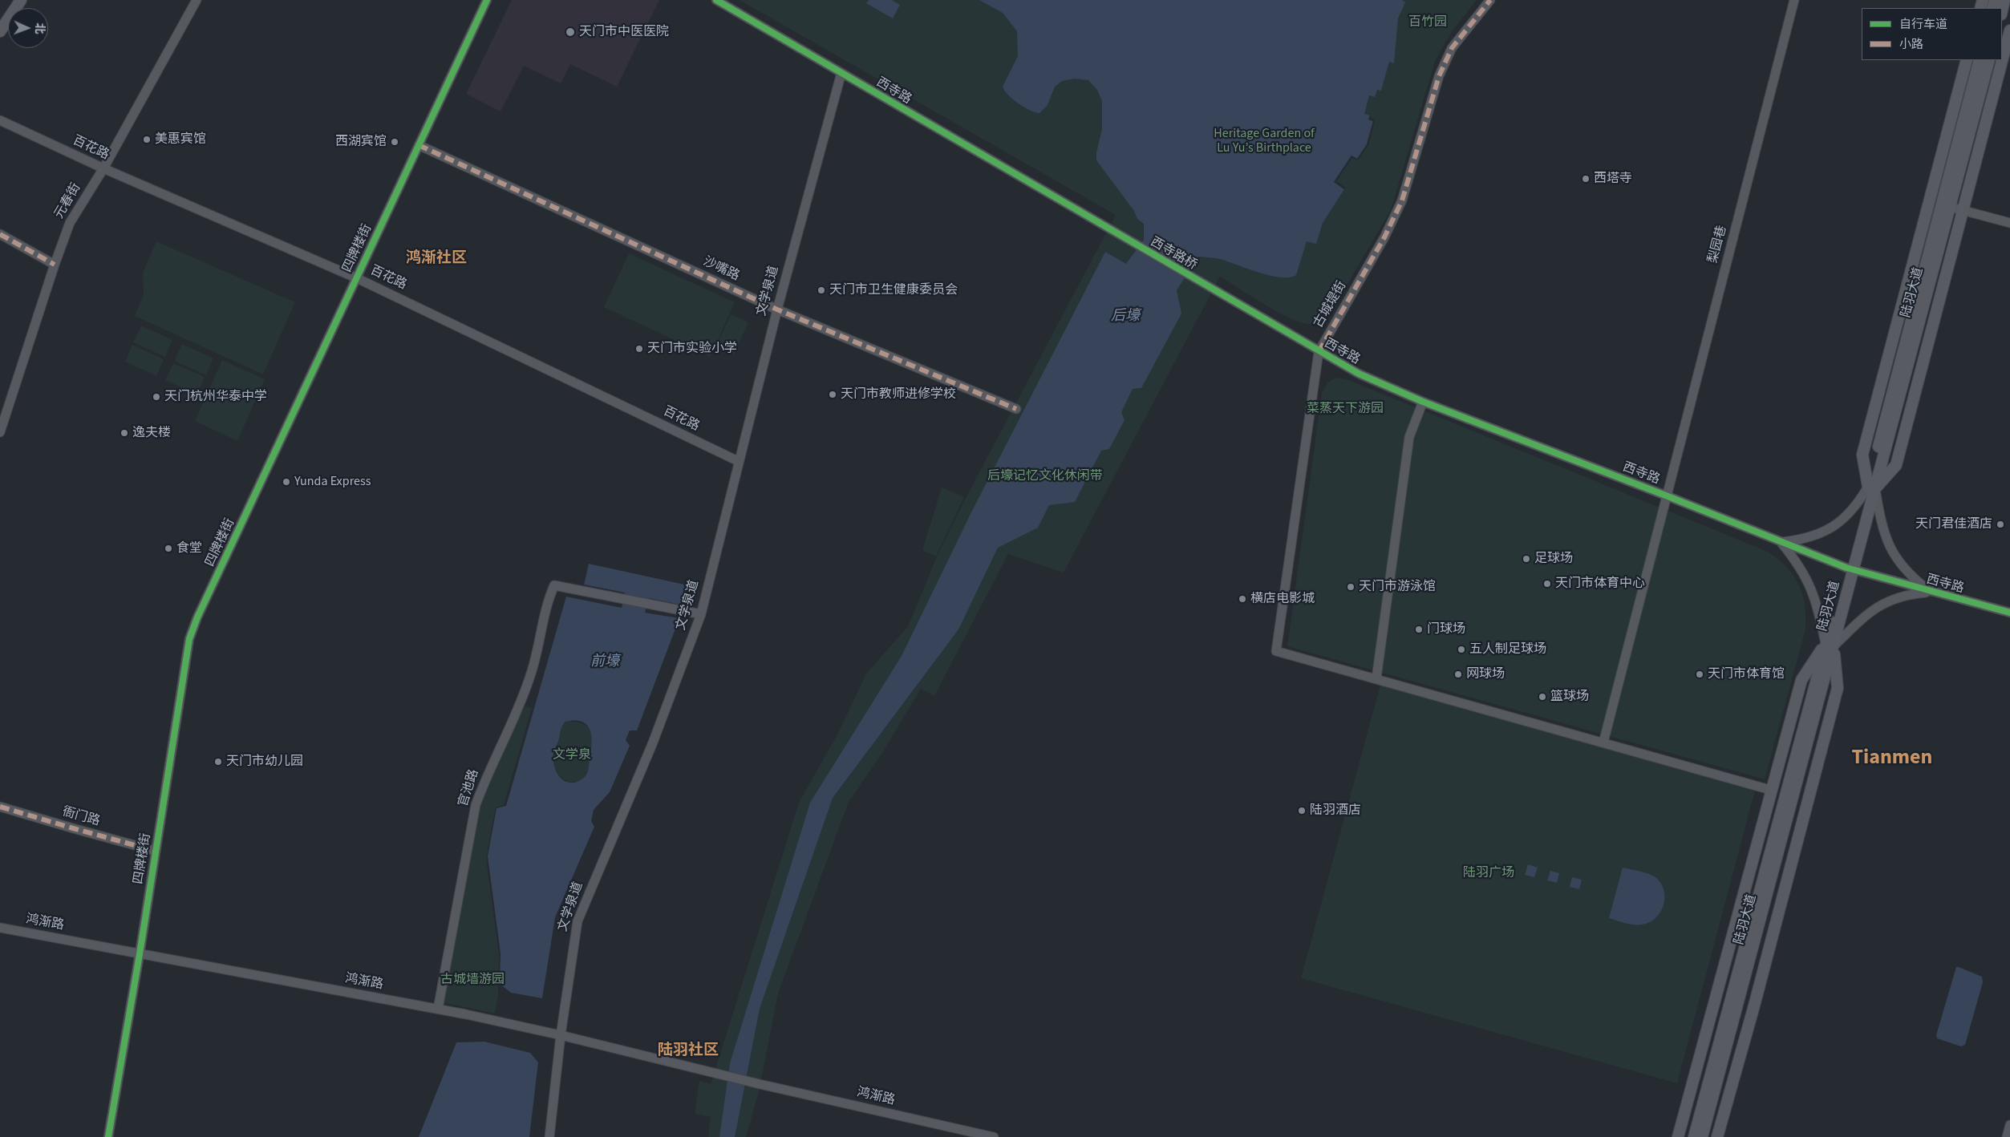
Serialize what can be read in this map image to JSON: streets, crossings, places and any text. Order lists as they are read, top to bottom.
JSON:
{
  "streets": {
    "main road": ["陆羽大道"],
    "street": [
      "西寺路",
      "百花路",
      "元春街",
      "梨园巷",
      "四牌楼街",
      "西寺路桥",
      "沙嘴路",
      "文学泉道",
      "古城堤街",
      "官池路",
      "衙门路",
      "鸿渐路"
    ]
  },
  "crossings": [
    ["西寺路", "梨园巷"],
    ["西寺路", "西寺路桥"],
    ["西寺路", "文学泉道"],
    ["西寺路", "陆羽大道"],
    ["西寺路", "古城堤街"],
    ["百花路", "元春街"],
    ["百花路", "四牌楼街"],
    ["百花路", "文学泉道"],
    ["四牌楼街", "沙嘴路"],
    ["四牌楼街", "衙门路"],
    ["四牌楼街", "鸿渐路"],
    ["沙嘴路", "文学泉道"],
    ["文学泉道", "官池路"],
    ["文学泉道", "鸿渐路"],
    ["官池路", "鸿渐路"]
  ],
  "districts": ["鸿渐社区", "Tianmen", "陆羽社区"],
  "water": ["后壕", "前壕"],
  "parks": [
    "百竹园",
    "Heritage Garden of Lu Yu’s Birthplace",
    "菜蒸天下游园",
    "后壕记忆文化休闲带",
    "文学泉",
    "陆羽广场",
    "古城墙游园"
  ],
  "places": [
    "天门市中医医院",
    "美惠宾馆",
    "西湖宾馆",
    "西塔寺",
    "天门市卫生健康委员会",
    "天门市实验小学",
    "天门市教师进修学校",
    "天门杭州华泰中学",
    "逸夫楼",
    "Yunda Express",
    "天门君佳酒店",
    "食堂",
    "足球场",
    "天门市体育中心",
    "天门市游泳馆",
    "横店电影城",
    "门球场",
    "五人制足球场",
    "网球场",
    "天门市体育馆",
    "篮球场",
    "天门市幼儿园",
    "陆羽酒店"
  ],
  "legend": ["自行车道", "小路"],
  "north": "right"
}
